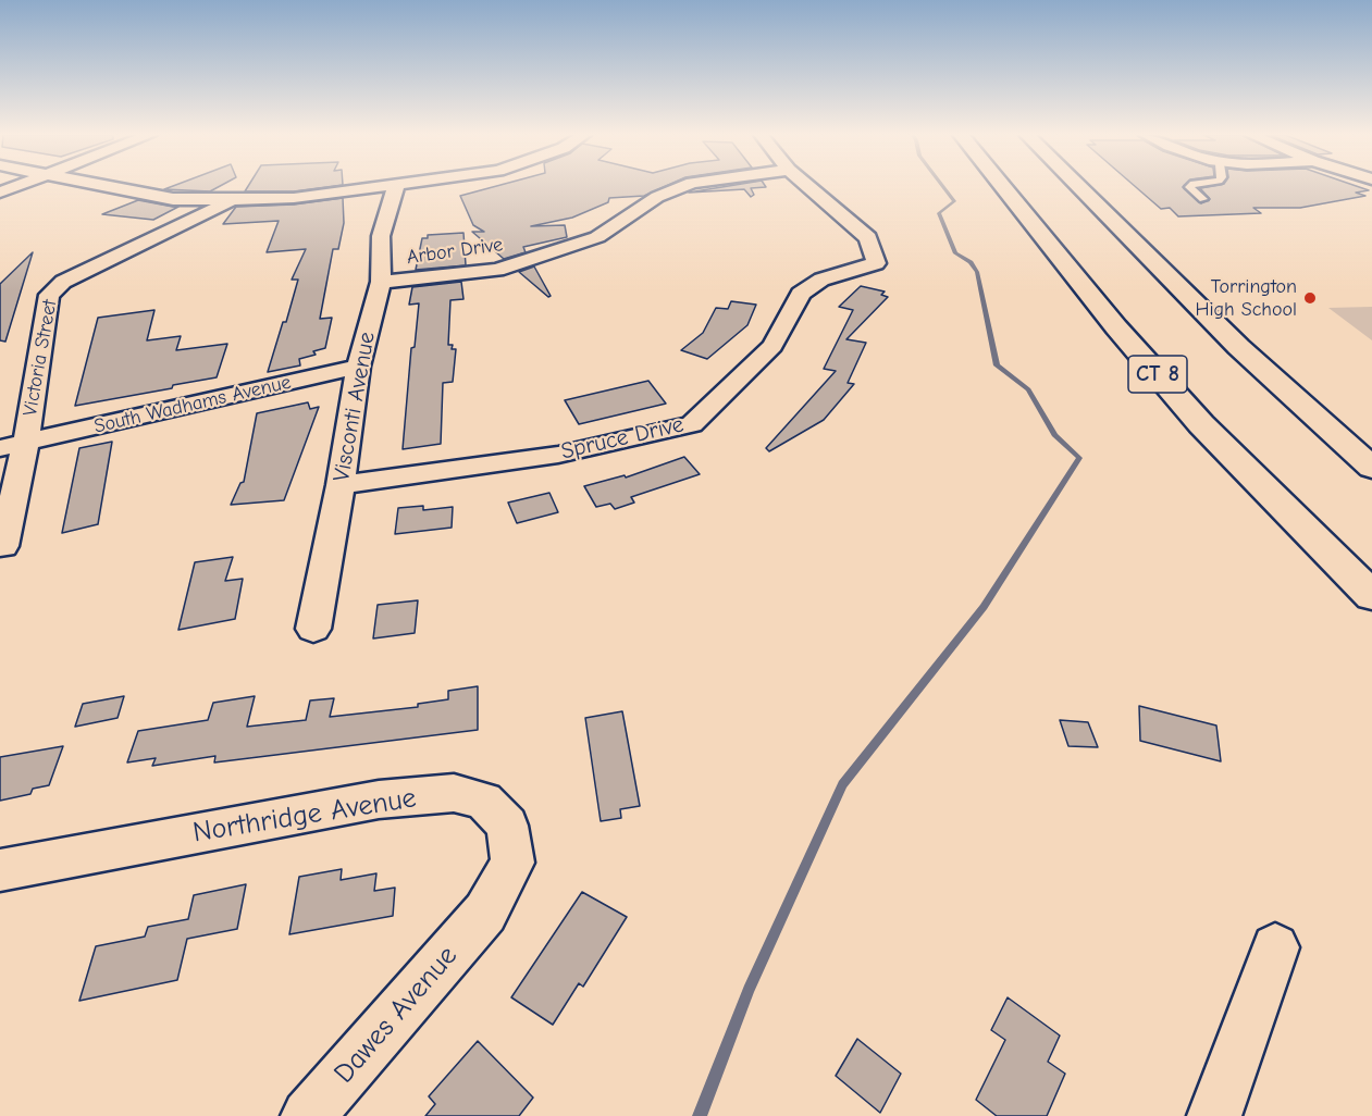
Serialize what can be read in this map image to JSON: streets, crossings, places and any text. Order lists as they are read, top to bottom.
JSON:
{
  "streets": {
    "highway": ["CT 8"],
    "street": [
      "Arbor Drive",
      "Victoria Street",
      "South Wadhams Avenue",
      "Visconti Avenue",
      "Spruce Drive",
      "Northridge Avenue",
      "Dawes Avenue"
    ]
  },
  "crossings": [
    ["Arbor Drive", "Visconti Avenue"],
    ["Victoria Street", "South Wadhams Avenue"],
    ["South Wadhams Avenue", "Visconti Avenue"],
    ["Visconti Avenue", "Spruce Drive"],
    ["Northridge Avenue", "Dawes Avenue"]
  ],
  "places": ["Torrington High School"]
}
